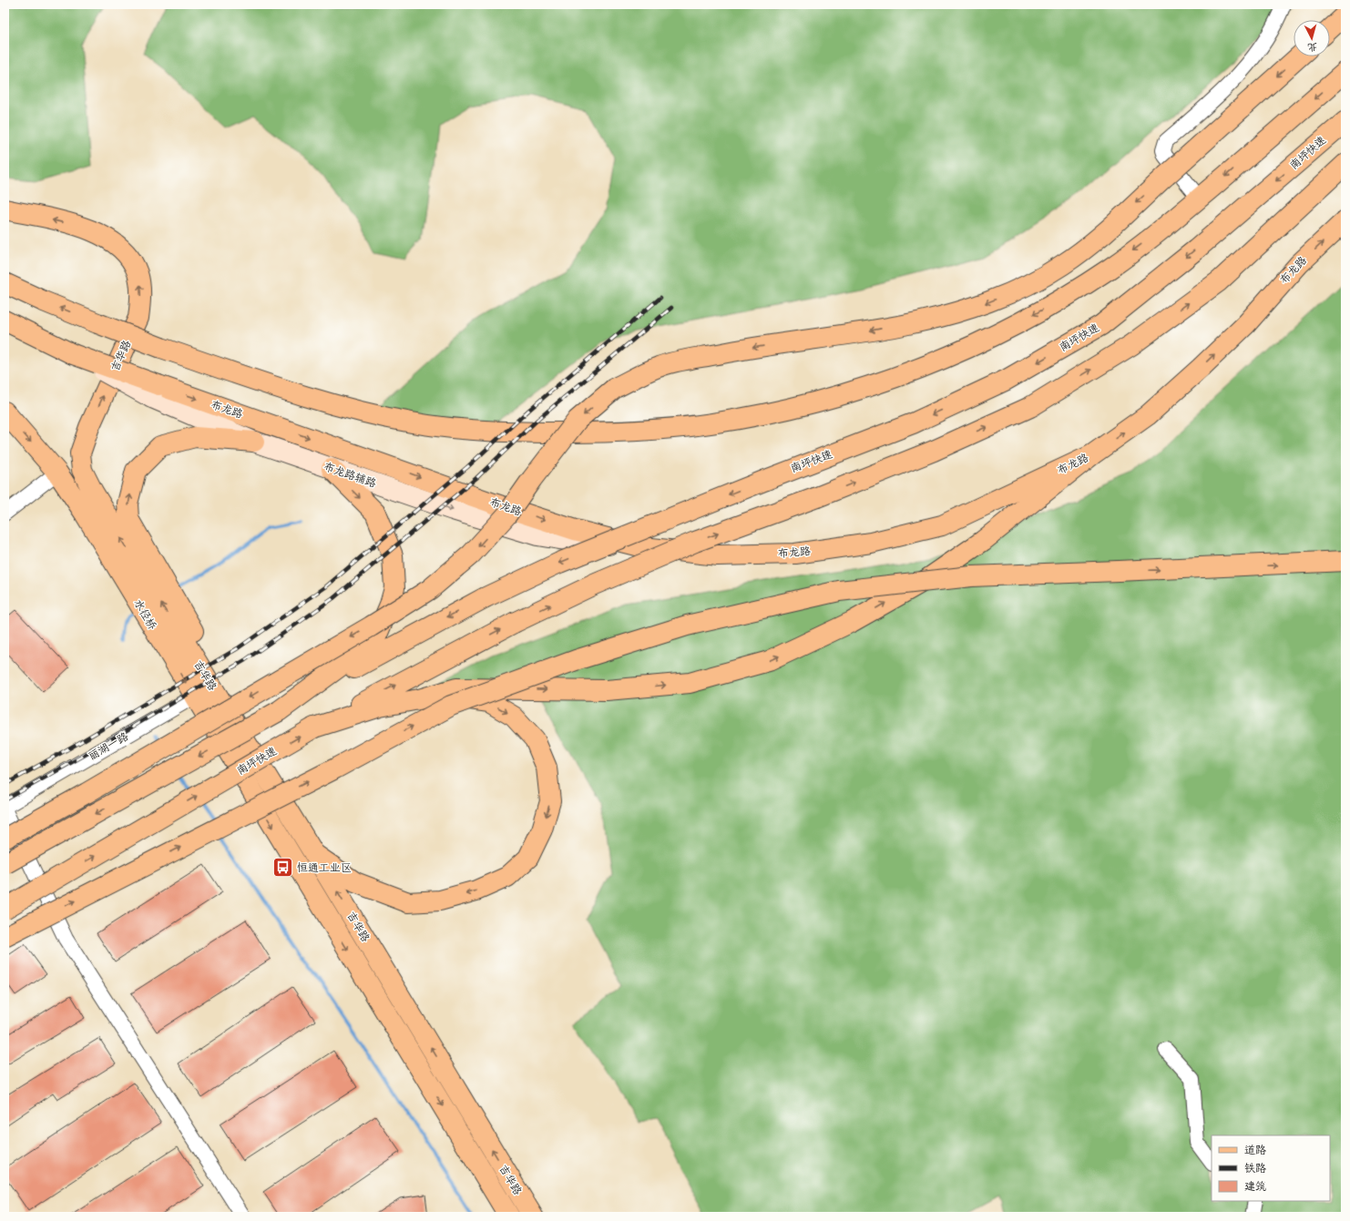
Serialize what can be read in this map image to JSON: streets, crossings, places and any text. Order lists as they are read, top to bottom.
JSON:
{
  "streets": {
    "main road": [
      "南坪快速",
      "布龙路",
      "吉华路",
      "布龙路辅路",
      "水径桥"
    ],
    "street": ["丽湖一路"]
  },
  "crossings": [
    ["布龙路", "布龙路辅路"],
    ["吉华路", "水径桥"],
    ["吉华路", "丽湖一路"]
  ],
  "one_way": ["布龙路辅路"],
  "places": {
    "bus stop": ["恒通工业区"]
  },
  "legend": ["道路", "铁路", "建筑"],
  "north": "bottom"
}
